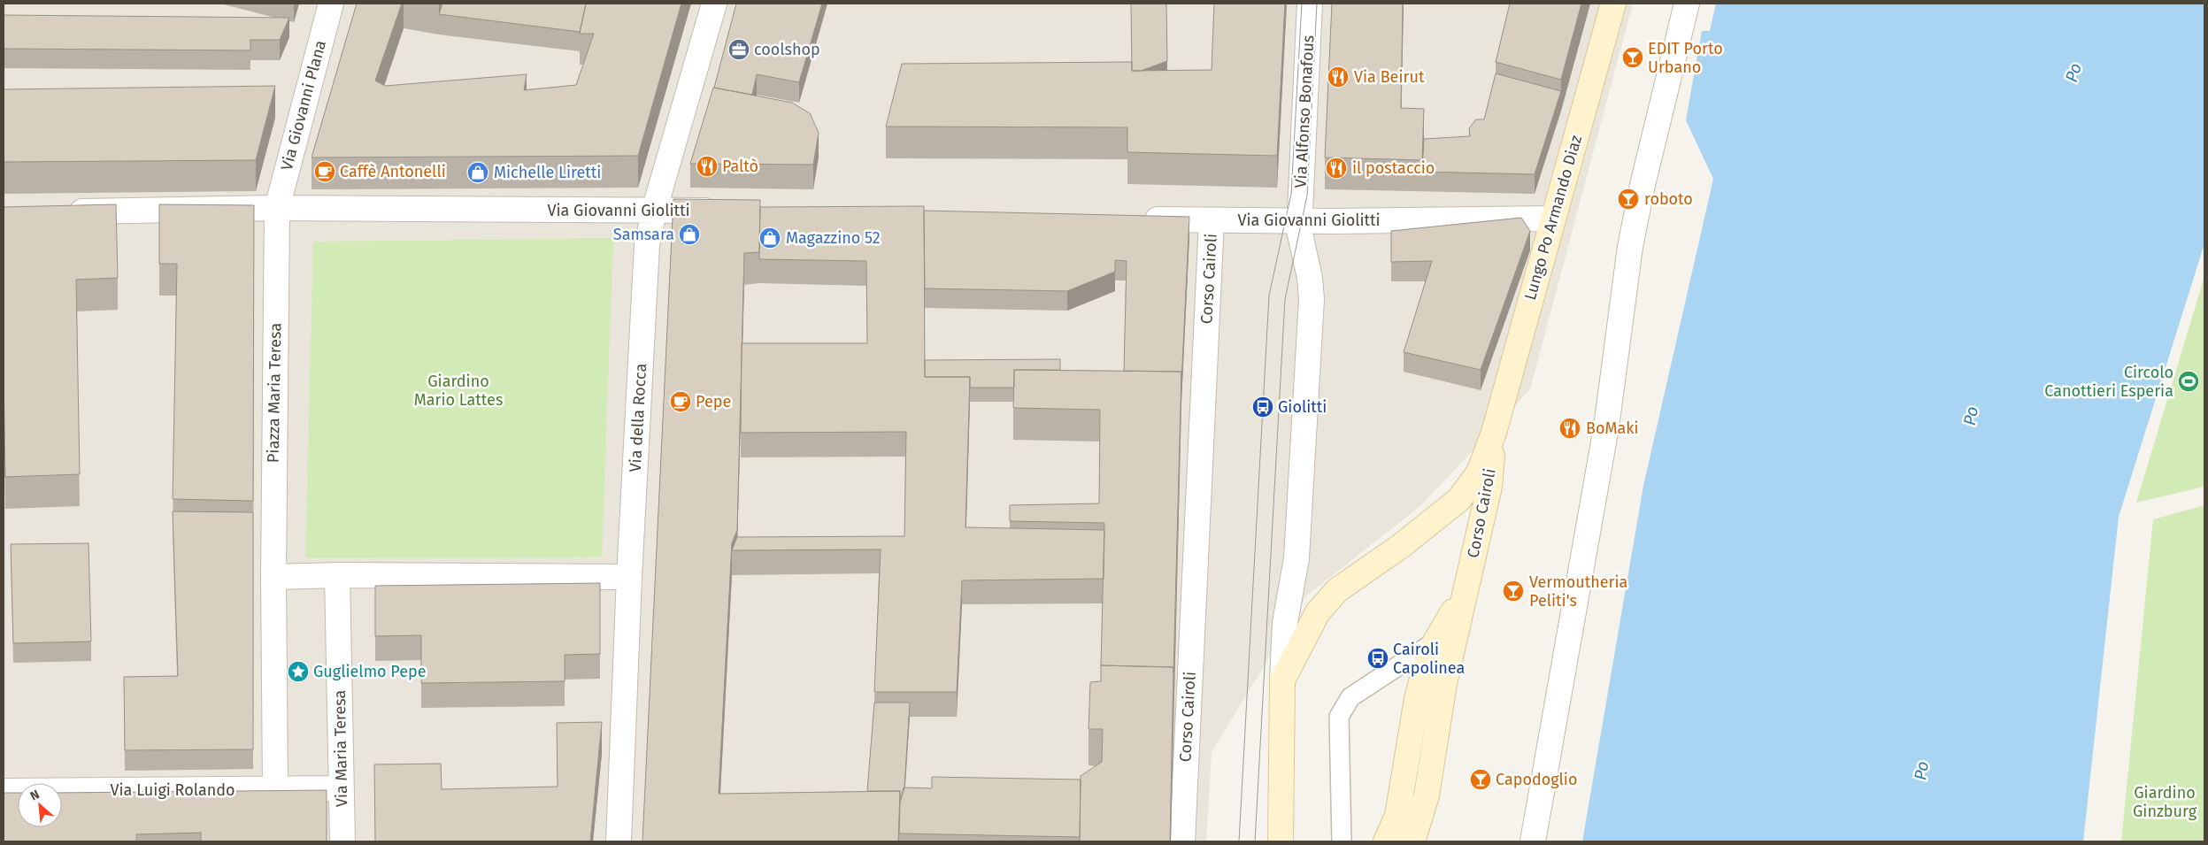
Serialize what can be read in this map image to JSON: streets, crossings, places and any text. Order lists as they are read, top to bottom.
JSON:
{
  "streets": {
    "main road": ["Lungo Po Armando Diaz", "Corso Cairoli"],
    "street": [
      "Via Giovanni Plana",
      "Via Alfonso Bonafous",
      "Via Giovanni Giolitti",
      "Piazza Maria Teresa",
      "Via della Rocca",
      "Via Maria Teresa",
      "Via Luigi Rolando"
    ]
  },
  "crossings": [
    ["Via Giovanni Plana", "Via Giovanni Giolitti"],
    ["Via Giovanni Plana", "Piazza Maria Teresa"],
    ["Via Alfonso Bonafous", "Via Giovanni Giolitti"],
    ["Via Alfonso Bonafous", "Corso Cairoli"],
    ["Via Giovanni Giolitti", "Lungo Po Armando Diaz"],
    ["Via Giovanni Giolitti", "Corso Cairoli"],
    ["Via Giovanni Giolitti", "Piazza Maria Teresa"],
    ["Via Giovanni Giolitti", "Via della Rocca"],
    ["Lungo Po Armando Diaz", "Corso Cairoli"],
    ["Piazza Maria Teresa", "Via Luigi Rolando"],
    ["Via Maria Teresa", "Via Luigi Rolando"]
  ],
  "water": ["Po"],
  "parks": ["Giardino Mario Lattes", "Giardino Ginzburg"],
  "places": {
    "office": ["coolshop"],
    "bar": [
      "EDIT Porto Urbano",
      "roboto",
      "Vermoutheria Peliti's",
      "Capodoglio"
    ],
    "restaurant": [
      "Via Beirut",
      "Paltò",
      "il postaccio",
      "BoMaki"
    ],
    "cafe": ["Caffè Antonelli", "Pepe"],
    "shop": ["Michelle Liretti", "Samsara", "Magazzino 52"],
    "sports": ["Circolo Canottieri Esperia"],
    "bus stop": ["Giolitti", "Cairoli Capolinea"],
    "place": ["Guglielmo Pepe"]
  },
  "north": "top left"
}
